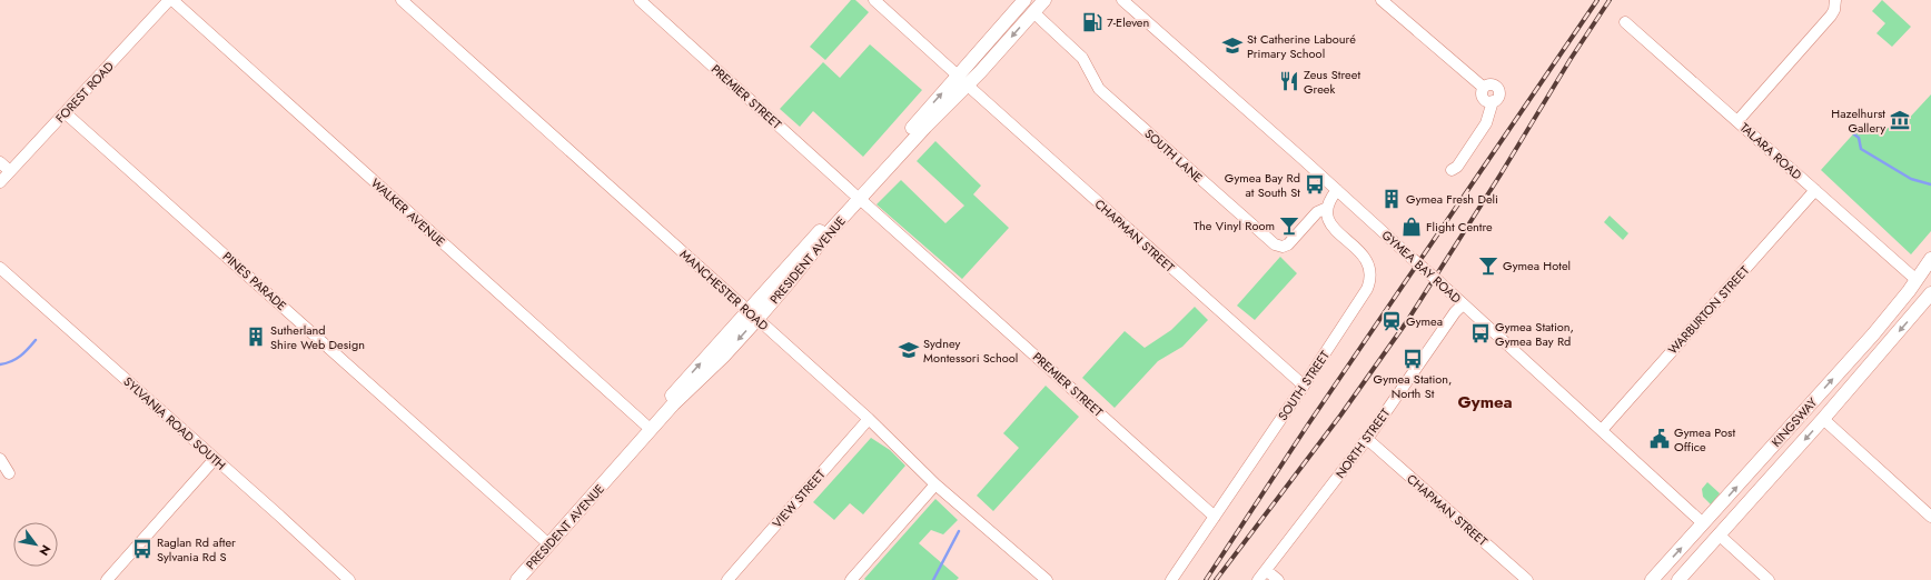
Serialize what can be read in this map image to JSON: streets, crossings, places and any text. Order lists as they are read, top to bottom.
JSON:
{
  "streets": {
    "main road": ["PRESIDENT AVENUE", "GYMEA BAY ROAD", "KINGSWAY"],
    "street": [
      "FOREST ROAD",
      "PREMIER STREET",
      "TALARA ROAD",
      "SOUTH LANE",
      "WALKER AVENUE",
      "CHAPMAN STREET",
      "PINES PARADE",
      "MANCHESTER ROAD",
      "WARBURTON STREET",
      "SOUTH STREET",
      "SYLVANIA ROAD SOUTH",
      "NORTH STREET",
      "VIEW STREET"
    ]
  },
  "crossings": [
    ["FOREST ROAD", "PINES PARADE"],
    ["PREMIER STREET", "PRESIDENT AVENUE"],
    ["PREMIER STREET", "SOUTH STREET"],
    ["TALARA ROAD", "WARBURTON STREET"],
    ["TALARA ROAD", "KINGSWAY"],
    ["SOUTH LANE", "PRESIDENT AVENUE"],
    ["SOUTH LANE", "SOUTH STREET"],
    ["WALKER AVENUE", "PRESIDENT AVENUE"],
    ["CHAPMAN STREET", "PRESIDENT AVENUE"],
    ["CHAPMAN STREET", "SOUTH STREET"],
    ["CHAPMAN STREET", "NORTH STREET"],
    ["PRESIDENT AVENUE", "PINES PARADE"],
    ["PRESIDENT AVENUE", "MANCHESTER ROAD"],
    ["GYMEA BAY ROAD", "WARBURTON STREET"],
    ["GYMEA BAY ROAD", "KINGSWAY"],
    ["GYMEA BAY ROAD", "NORTH STREET"],
    ["MANCHESTER ROAD", "VIEW STREET"]
  ],
  "districts": ["Gymea"],
  "places": {
    "fuel station": ["7-Eleven"],
    "school or university": ["St Catherine Labouré Primary School", "Sydney Montessori School"],
    "restaurant": ["Zeus Street Greek"],
    "museum": ["Hazelhurst Gallery"],
    "bus stop": [
      "Gymea Bay Rd at South St",
      "Gymea Station, Gymea Bay Rd",
      "Gymea Station, North St",
      "Raglan Rd after Sylvania Rd S"
    ],
    "building": ["Gymea Fresh Deli", "Sutherland Shire Web Design"],
    "bar": ["The Vinyl Room", "Gymea Hotel"],
    "shop": ["Flight Centre"],
    "station": ["Gymea"],
    "public building": ["Gymea Post Office"]
  },
  "north": "bottom right"
}
